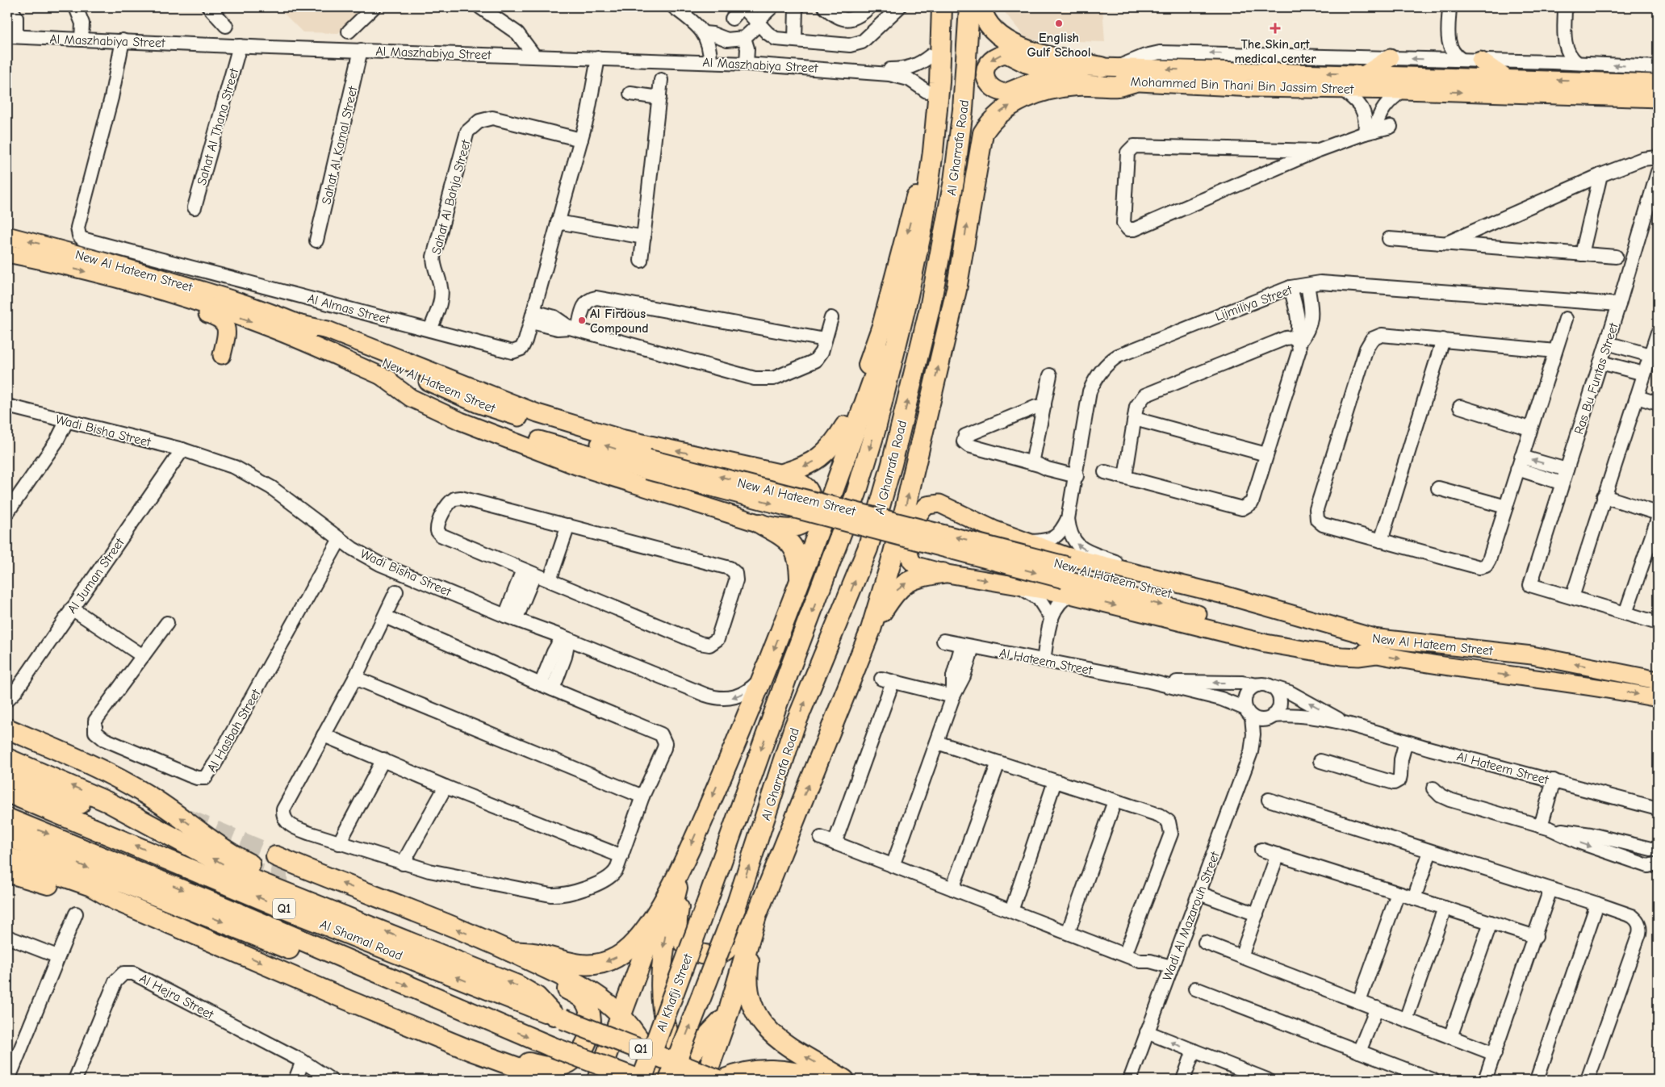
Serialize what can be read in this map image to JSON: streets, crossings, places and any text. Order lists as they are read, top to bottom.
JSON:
{
  "streets": {
    "highway": [
      "Al Gharrafa Road",
      "Q1",
      "Al Shamal Road",
      "Al Khafji Street"
    ],
    "main road": ["Mohammed Bin Thani Bin Jassim Street", "New Al Hateem Street"],
    "street": [
      "Al Maszhabiya Street",
      "Sahat Al Thana Street",
      "Sahat Al Kamal Street",
      "Sahat Al Bahja Street",
      "Lijmiliya Street",
      "Al Almas Street",
      "Ras Bu Funtas Street",
      "Wadi Bisha Street",
      "Al Juman Street",
      "Al Hateem Street",
      "Al Hasbah Street",
      "Wadi Al Mazarouh Street",
      "Al Hejra Street"
    ]
  },
  "crossings": [
    ["Al Maszhabiya Street", "Sahat Al Thana Street"],
    ["Al Maszhabiya Street", "Sahat Al Kamal Street"],
    ["Al Maszhabiya Street", "Al Almas Street"],
    ["Al Gharrafa Road", "Al Khafji Street"],
    ["Sahat Al Bahja Street", "Al Almas Street"],
    ["Lijmiliya Street", "Ras Bu Funtas Street"],
    ["Wadi Bisha Street", "Al Juman Street"],
    ["Wadi Bisha Street", "Al Hasbah Street"],
    ["Al Hateem Street", "Wadi Al Mazarouh Street"],
    ["Al Shamal Road", "Al Khafji Street"]
  ],
  "places": {
    "other": ["English Gulf School", "Al Firdous Compound"],
    "health": ["The Skin art medical center"]
  }
}
